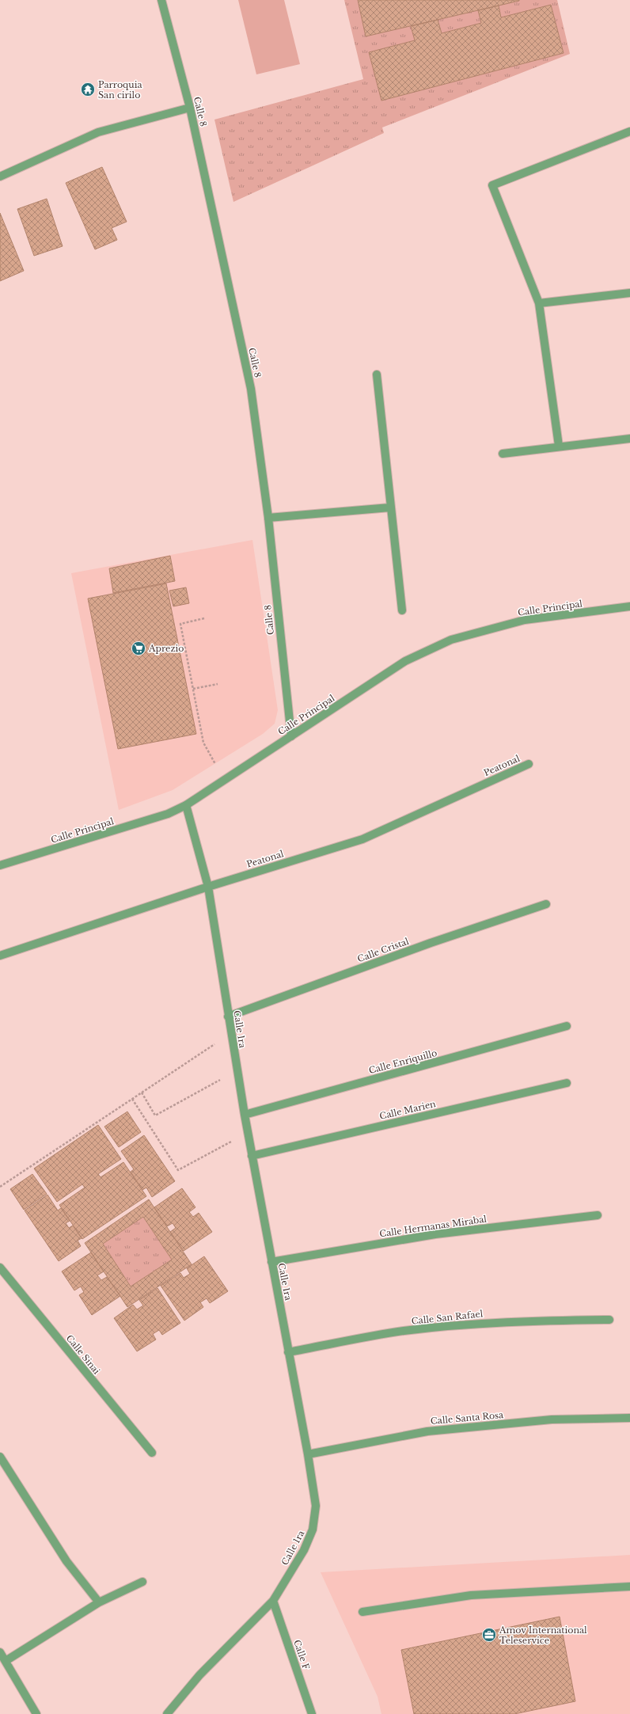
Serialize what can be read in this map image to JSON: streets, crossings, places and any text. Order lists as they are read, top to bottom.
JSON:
{
  "streets": {
    "street": [
      "Calle 8",
      "Calle Principal",
      "Peatonal",
      "Calle Cristal",
      "Calle 1ra",
      "Calle Enriquillo",
      "Calle Marien",
      "Calle Hermanas Mirabal",
      "Calle San Rafael",
      "Calle Sinai",
      "Calle Santa Rosa",
      "Calle F"
    ]
  },
  "crossings": [
    ["Calle 8", "Calle Principal"],
    ["Calle Principal", "Calle 1ra"],
    ["Peatonal", "Calle 1ra"],
    ["Calle Cristal", "Calle 1ra"],
    ["Calle 1ra", "Calle Enriquillo"],
    ["Calle 1ra", "Calle Marien"],
    ["Calle 1ra", "Calle Hermanas Mirabal"],
    ["Calle 1ra", "Calle San Rafael"],
    ["Calle 1ra", "Calle Santa Rosa"],
    ["Calle 1ra", "Calle F"]
  ],
  "places": {
    "temple": ["Parroquia San cirilo"],
    "supermarket": ["Aprezio"],
    "office": ["Amov International Teleservice"]
  }
}
